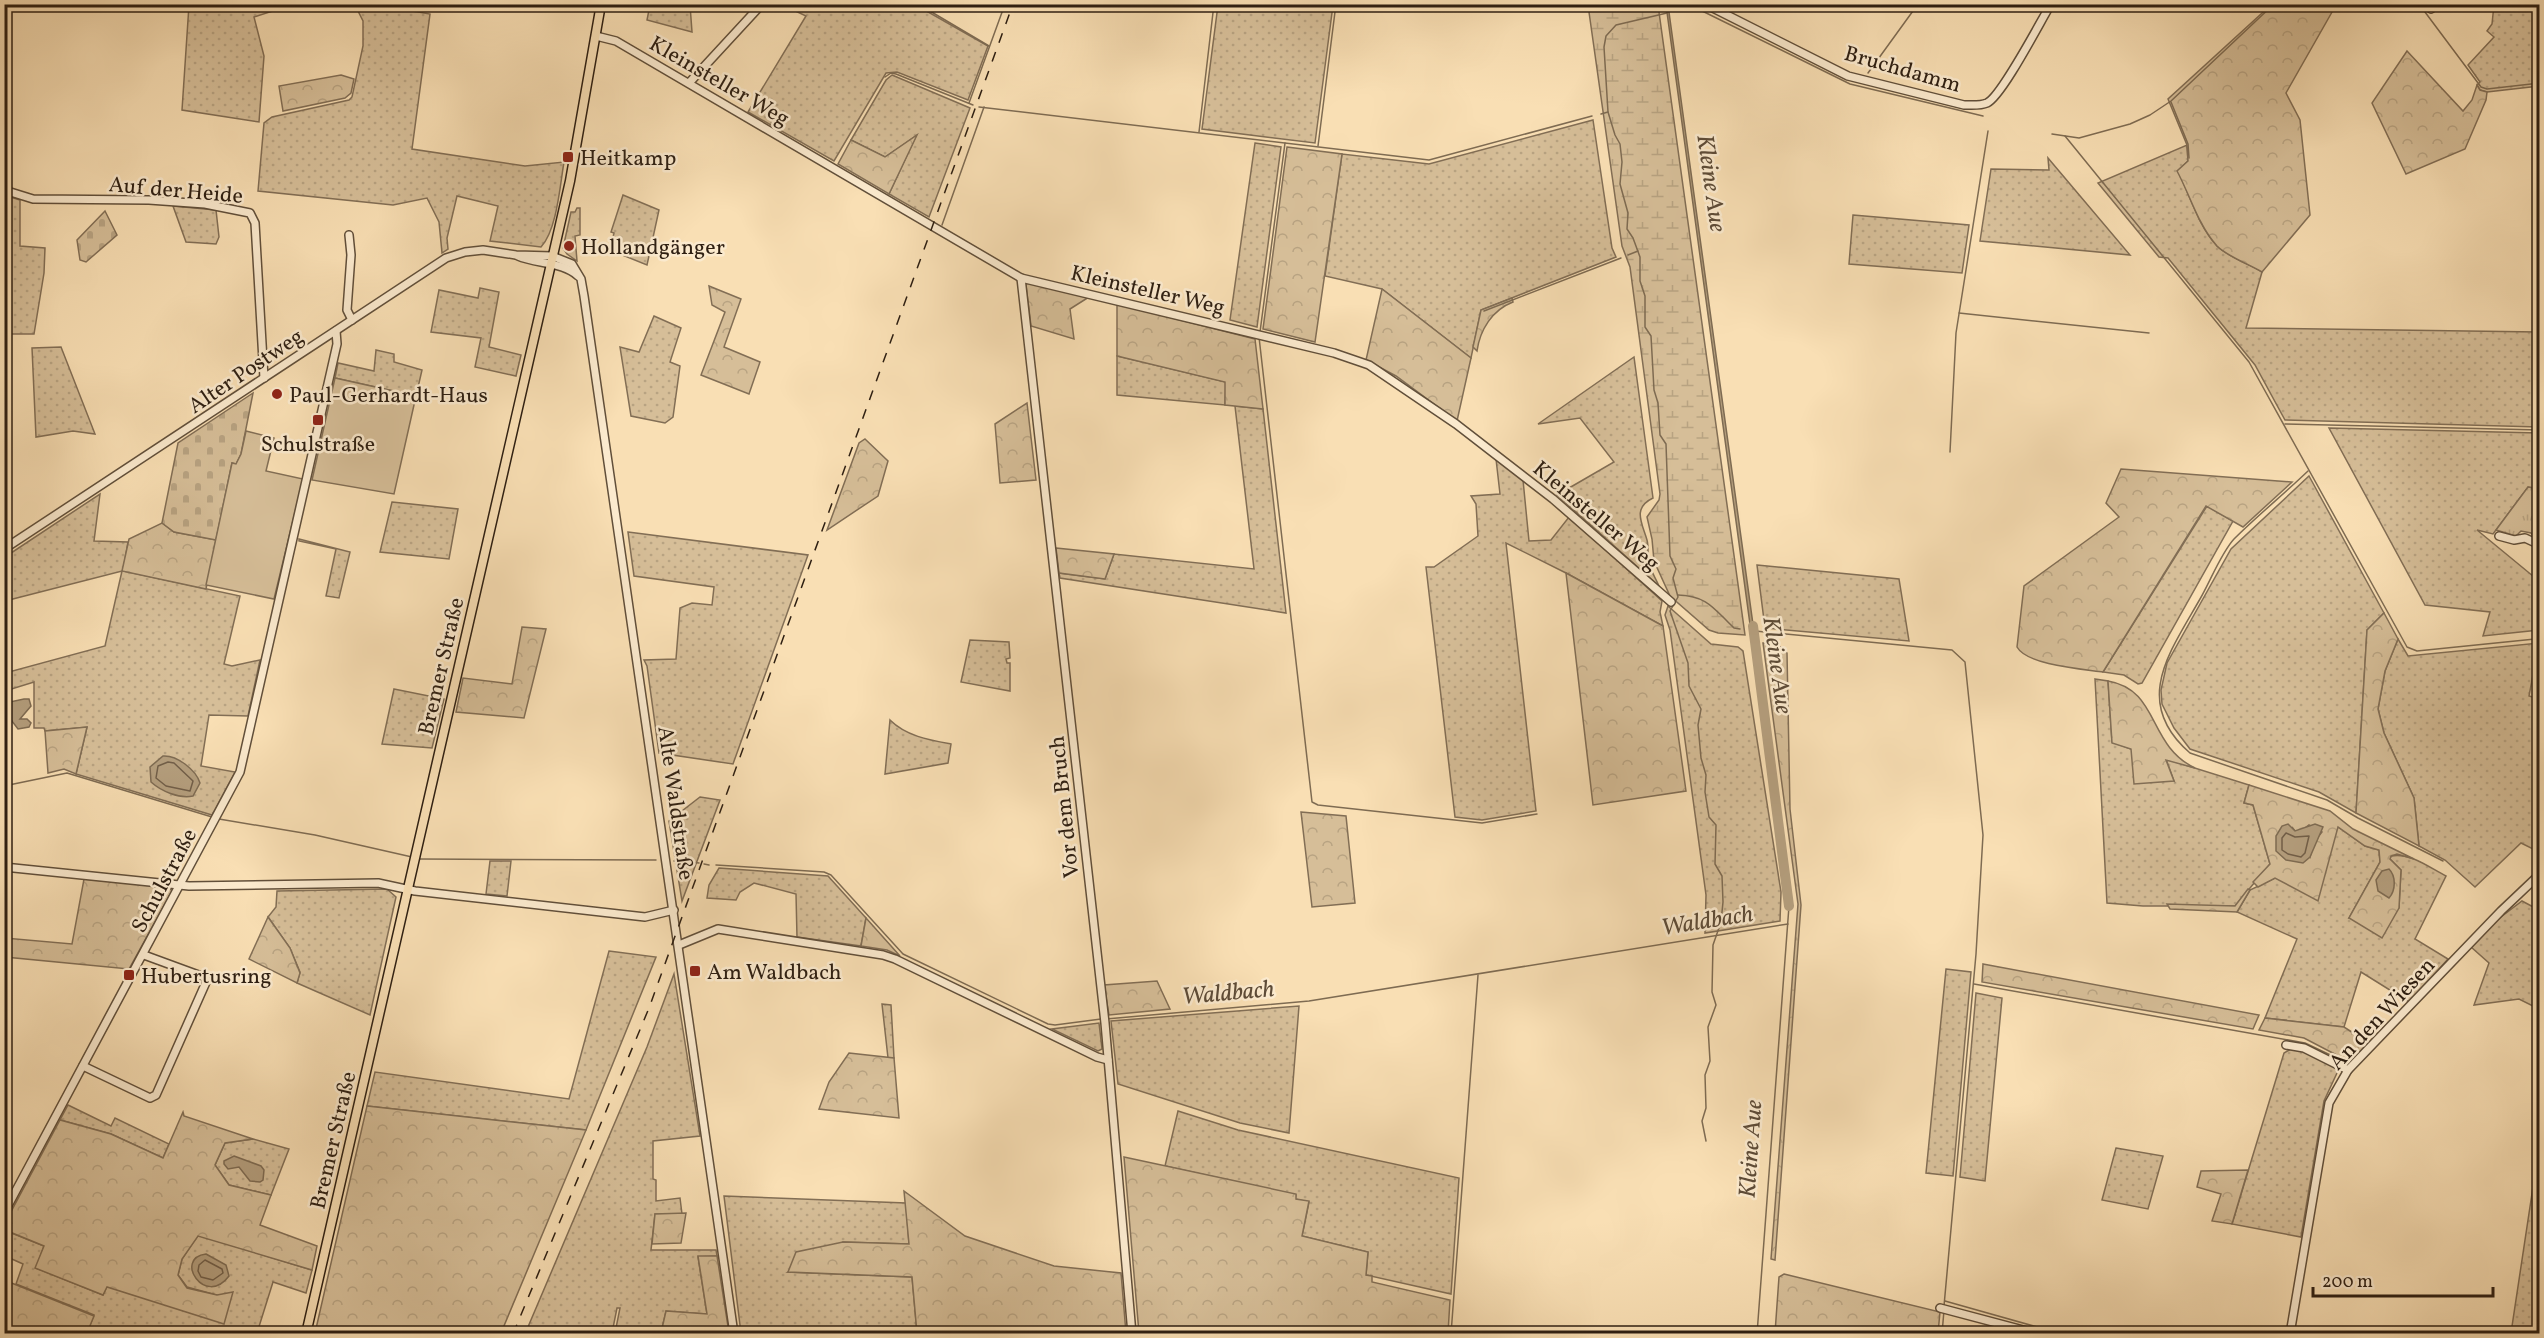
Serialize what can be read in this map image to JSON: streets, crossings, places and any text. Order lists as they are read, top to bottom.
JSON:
{
  "streets": {
    "main road": ["Bremer Straße"],
    "street": [
      "Bruchdamm",
      "Kleinsteller Weg",
      "Auf der Heide",
      "Alter Postweg",
      "Alte Waldstraße",
      "Vor dem Bruch",
      "Schulstraße",
      "An den Wiesen"
    ]
  },
  "crossings": [
    ["Kleinsteller Weg", "Bremer Straße"],
    ["Kleinsteller Weg", "Vor dem Bruch"],
    ["Auf der Heide", "Alter Postweg"],
    ["Alter Postweg", "Bremer Straße"],
    ["Alter Postweg", "Alte Waldstraße"],
    ["Alter Postweg", "Schulstraße"],
    ["Bremer Straße", "Alte Waldstraße"]
  ],
  "water": ["Kleine Aue", "Waldbach"],
  "places": {
    "transit": [
      "Heitkamp",
      "Schulstraße",
      "Am Waldbach",
      "Hubertusring"
    ],
    "other": ["Hollandgänger", "Paul-Gerhardt-Haus"]
  },
  "scale_bar": "200 m"
}
